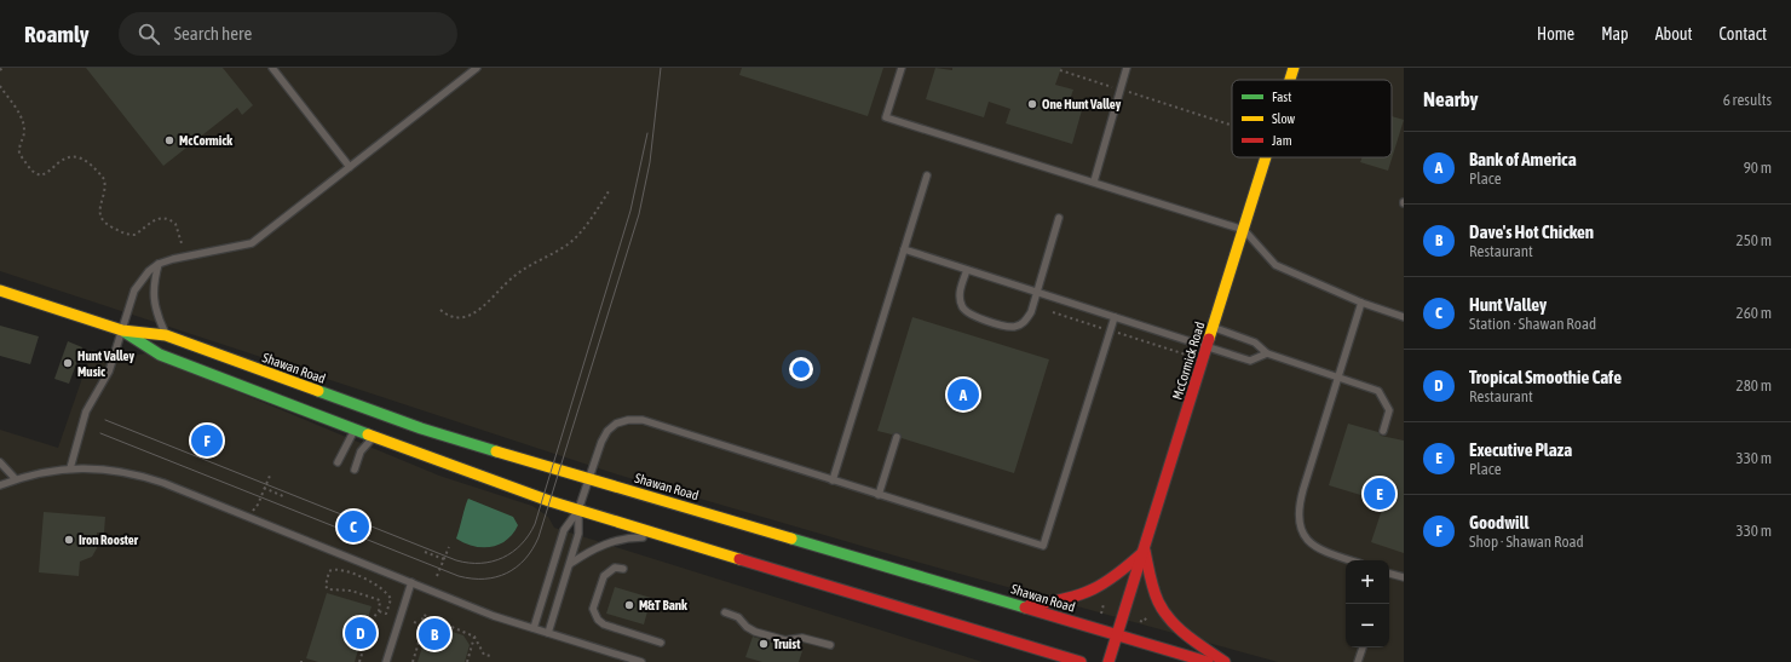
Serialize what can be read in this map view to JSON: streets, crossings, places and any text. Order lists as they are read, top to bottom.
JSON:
{
  "streets": {
    "main road": ["McCormick Road", "Shawan Road"]
  },
  "crossings": [
    ["McCormick Road", "Shawan Road"]
  ],
  "places": [
    "One Hunt Valley",
    "McCormick",
    "Hunt Valley Music",
    "Iron Rooster",
    "M&T Bank",
    "Truist"
  ],
  "legend": ["Fast", "Slow", "Jam"],
  "page": {
    "header": "Roamly",
    "search": "Search here",
    "nav": [
      "Home",
      "Map",
      "About",
      "Contact"
    ],
    "heading": ["Nearby", "6 results"],
    "list": [
      {
        "mark": "A",
        "name": "Bank of America",
        "note": "Place",
        "value": "90 m"
      },
      {
        "mark": "B",
        "name": "Dave's Hot Chicken",
        "note": "Restaurant",
        "value": "250 m"
      },
      {
        "mark": "C",
        "name": "Hunt Valley",
        "note": "Station · Shawan Road",
        "value": "260 m"
      },
      {
        "mark": "D",
        "name": "Tropical Smoothie Cafe",
        "note": "Restaurant",
        "value": "280 m"
      },
      {
        "mark": "E",
        "name": "Executive Plaza",
        "note": "Place",
        "value": "330 m"
      },
      {
        "mark": "F",
        "name": "Goodwill",
        "note": "Shop · Shawan Road",
        "value": "330 m"
      }
    ],
    "pins": [
      "A",
      "F",
      "E",
      "C",
      "D",
      "B"
    ],
    "map_buttons": ["+", "−"]
  }
}
